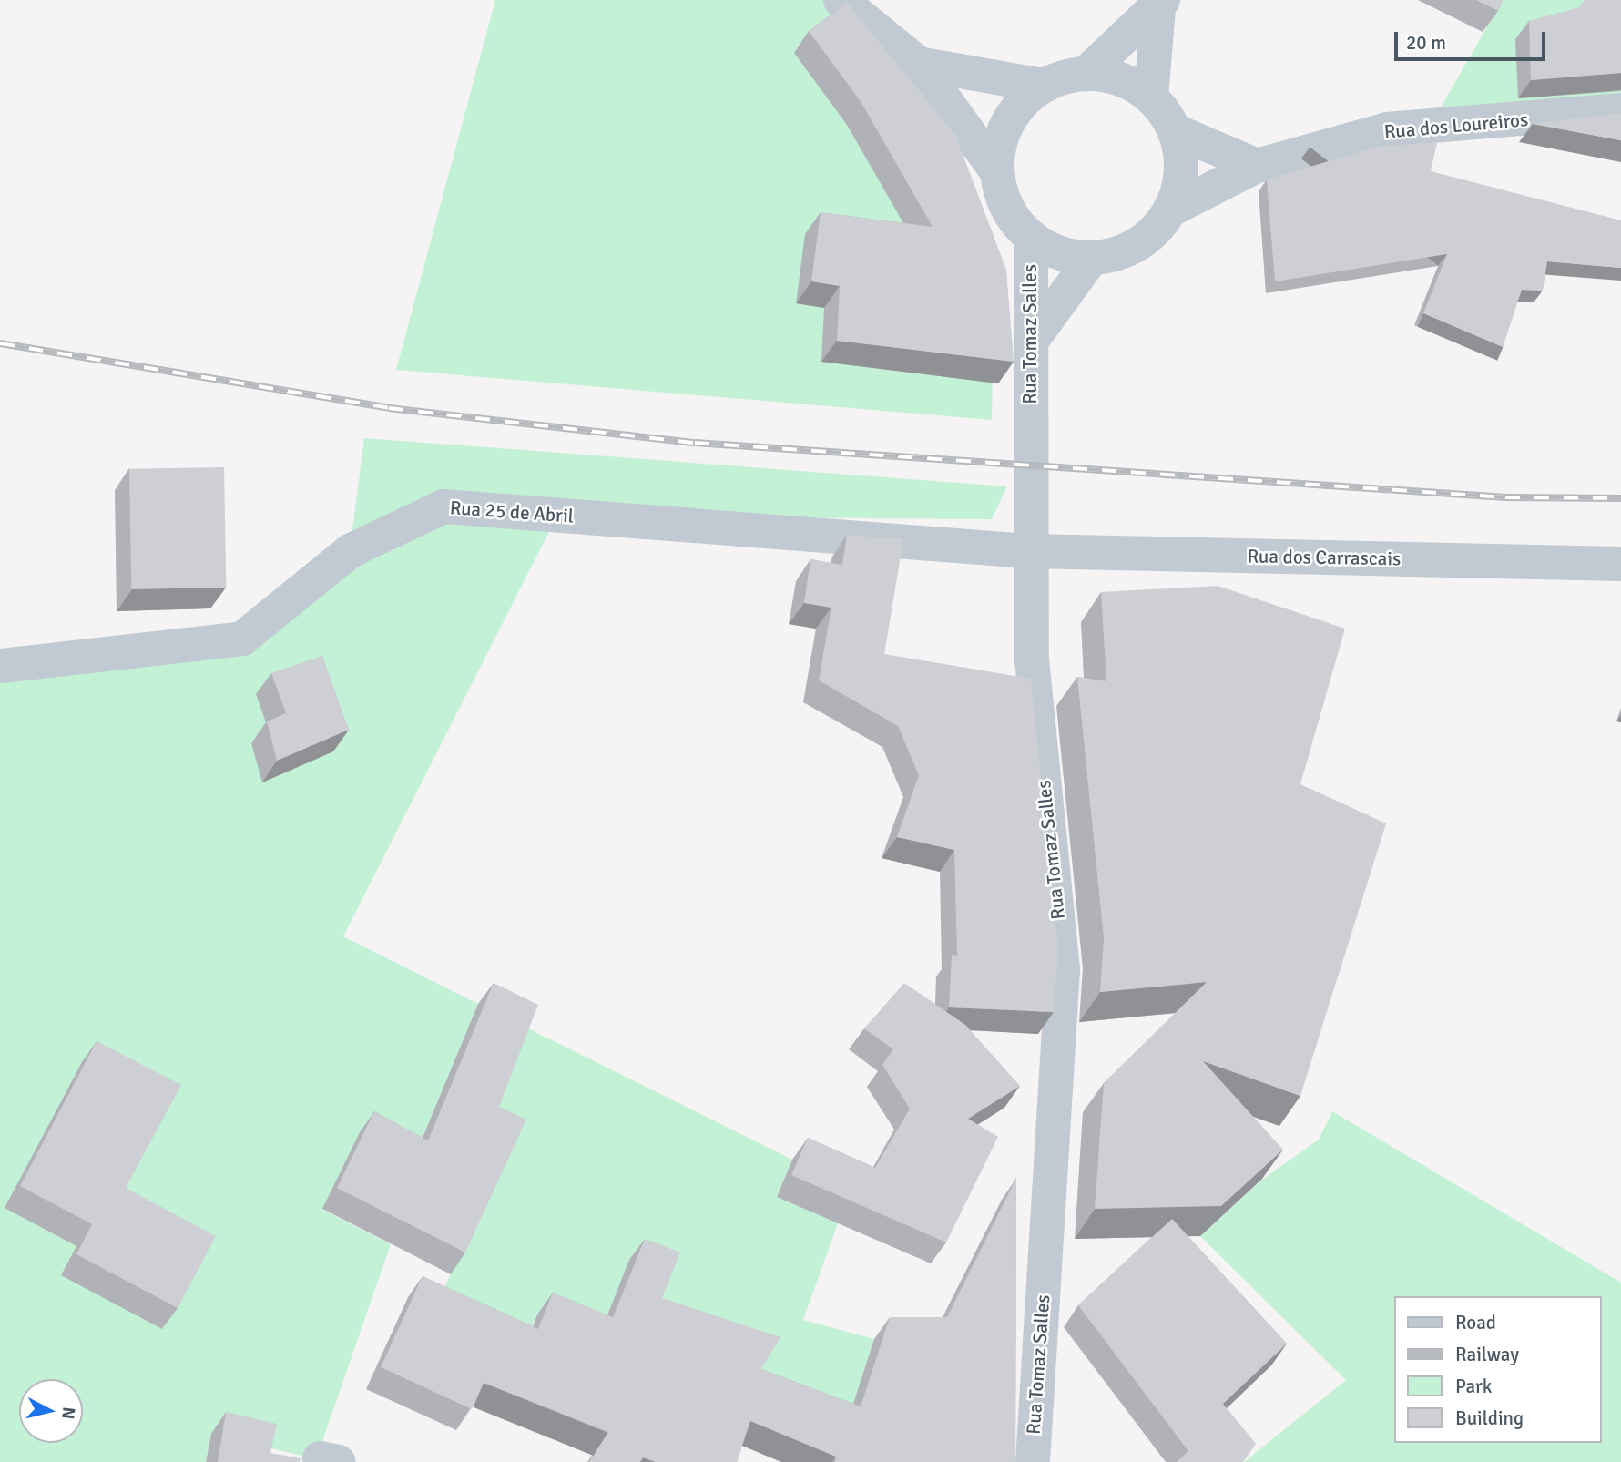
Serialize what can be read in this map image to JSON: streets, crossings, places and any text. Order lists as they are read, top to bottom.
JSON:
{
  "streets": {
    "street": [
      "Rua dos Loureiros",
      "Rua Tomaz Salles",
      "Rua 25 de Abril",
      "Rua dos Carrascais"
    ]
  },
  "crossings": [
    ["Rua dos Loureiros", "Rua Tomaz Salles"],
    ["Rua Tomaz Salles", "Rua 25 de Abril"],
    ["Rua Tomaz Salles", "Rua dos Carrascais"],
    ["Rua 25 de Abril", "Rua dos Carrascais"]
  ],
  "legend": [
    "Road",
    "Railway",
    "Park",
    "Building"
  ],
  "scale_bar": "20 m",
  "north": "right"
}
